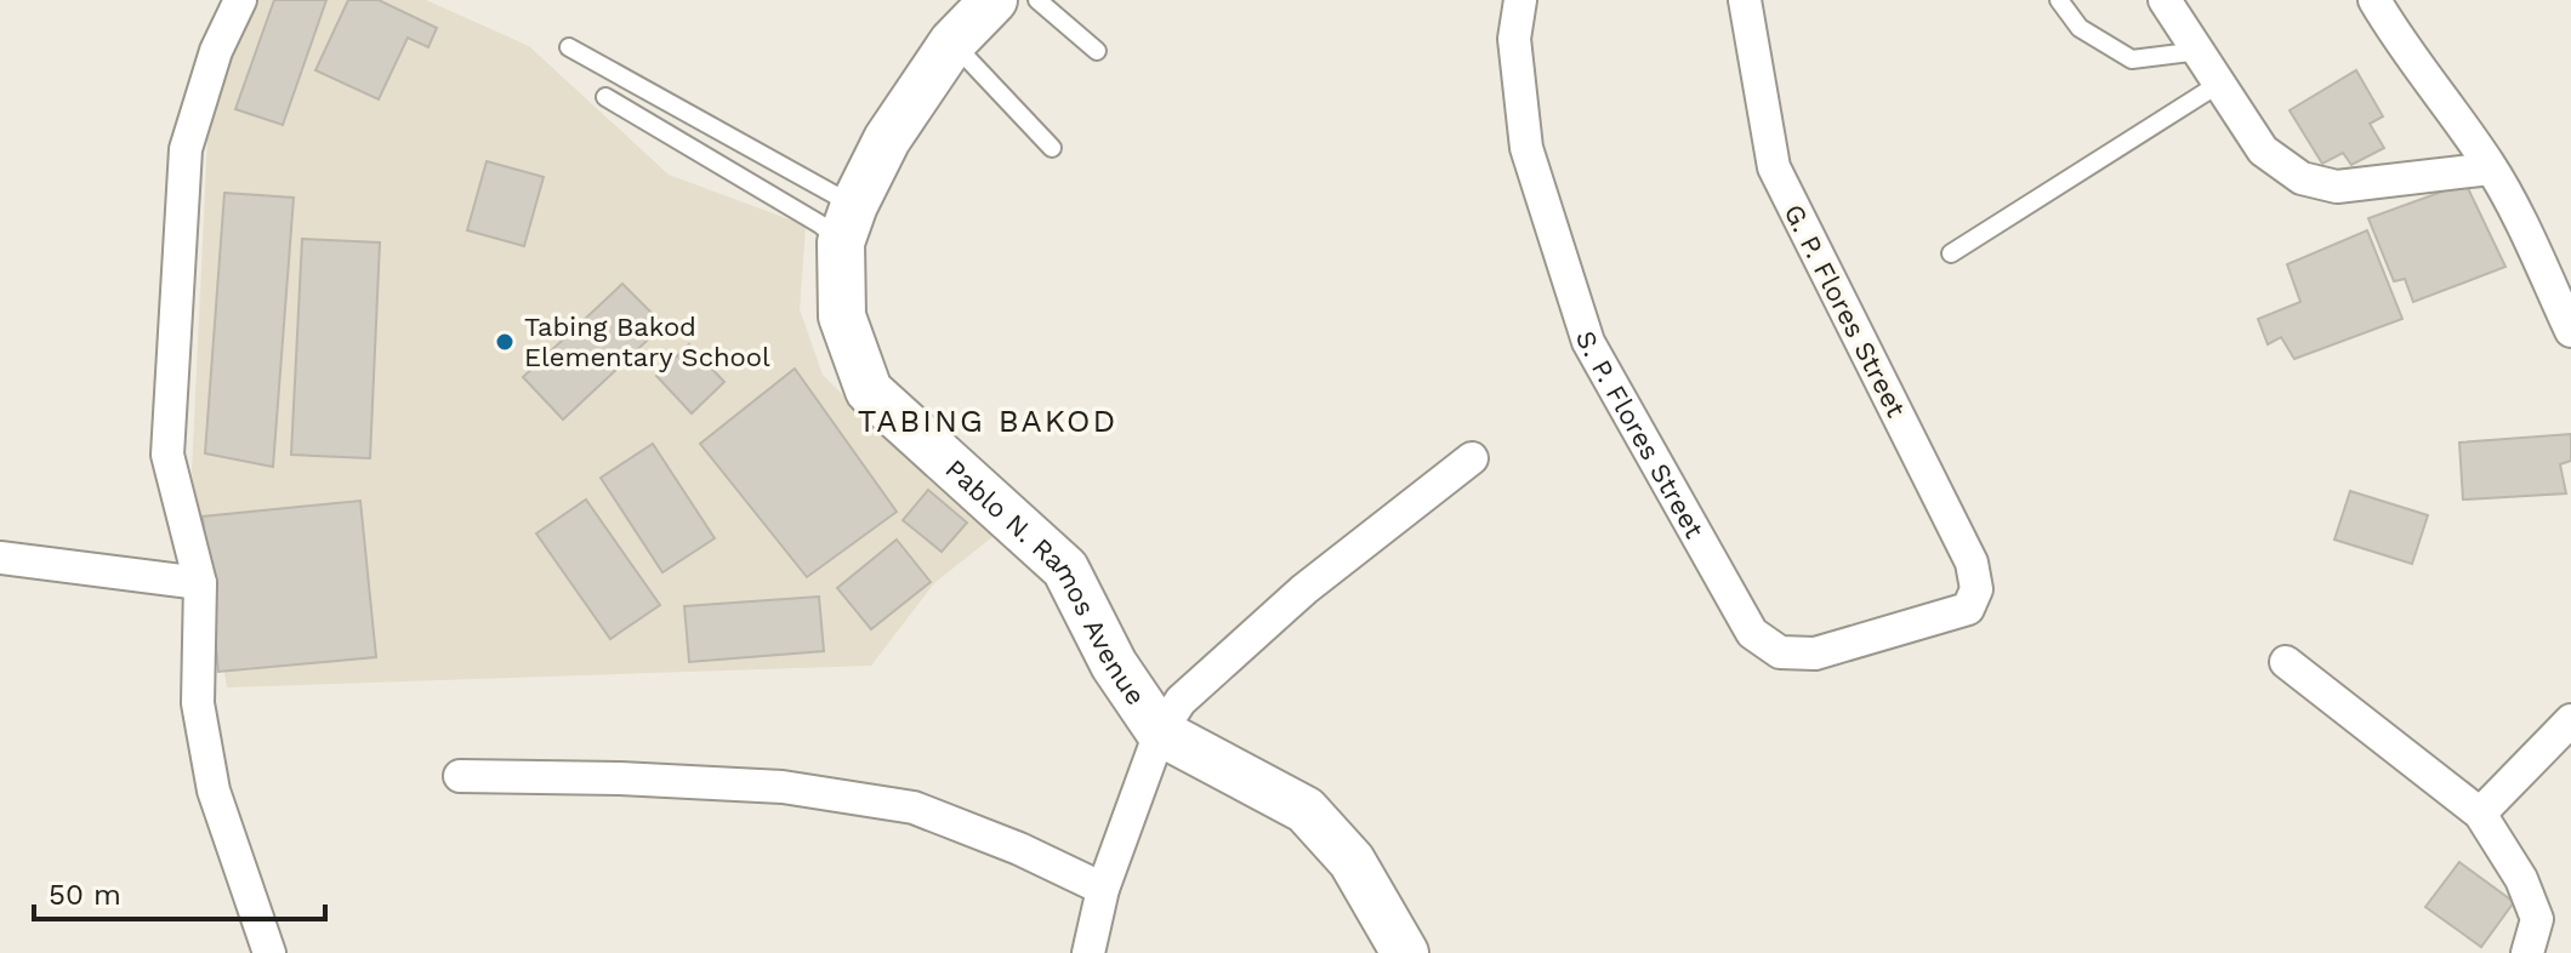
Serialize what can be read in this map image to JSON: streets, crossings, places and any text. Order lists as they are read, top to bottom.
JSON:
{
  "streets": {
    "street": ["G. P. Flores Street", "S. P. Flores Street", "Pablo N. Ramos Avenue"]
  },
  "crossings": [
    ["G. P. Flores Street", "S. P. Flores Street"]
  ],
  "districts": ["TABING BAKOD"],
  "places": ["Tabing Bakod Elementary School"],
  "scale_bar": "50 m"
}
